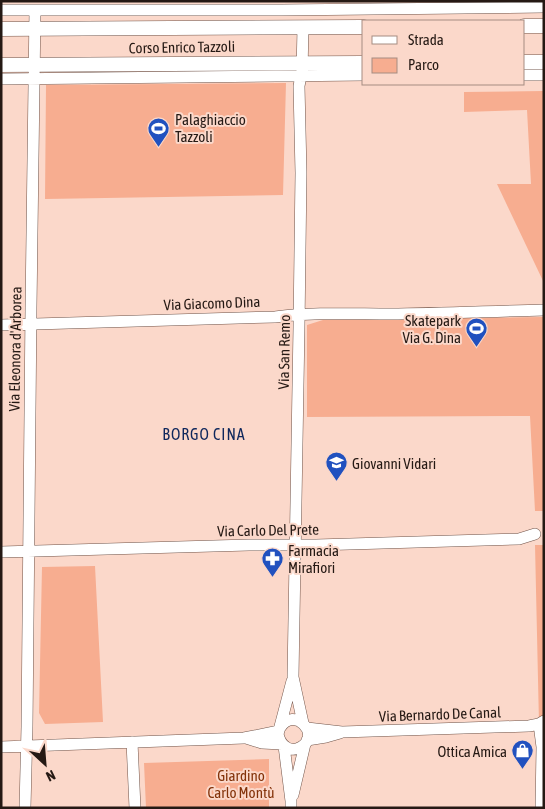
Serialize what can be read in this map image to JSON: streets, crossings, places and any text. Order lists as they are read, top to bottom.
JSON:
{
  "streets": {
    "street": [
      "Corso Enrico Tazzoli",
      "Via Giacomo Dina",
      "Via Eleonora d'Arborea",
      "Via San Remo",
      "Via Carlo Del Prete",
      "Via Bernardo De Canal"
    ]
  },
  "crossings": [
    ["Corso Enrico Tazzoli", "Via Eleonora d'Arborea"],
    ["Corso Enrico Tazzoli", "Via San Remo"],
    ["Via Giacomo Dina", "Via Eleonora d'Arborea"],
    ["Via Giacomo Dina", "Via San Remo"],
    ["Via Eleonora d'Arborea", "Via Carlo Del Prete"],
    ["Via San Remo", "Via Carlo Del Prete"],
    ["Via San Remo", "Via Bernardo De Canal"]
  ],
  "districts": ["BORGO CINA"],
  "parks": ["Giardino Carlo Montù"],
  "places": {
    "sports": ["Palaghiaccio Tazzoli", "Skatepark Via G. Dina"],
    "school or university": ["Giovanni Vidari"],
    "pharmacy": ["Farmacia Mirafiori"],
    "shop": ["Ottica Amica"]
  },
  "legend": ["Strada", "Parco"],
  "north": "bottom right"
}
